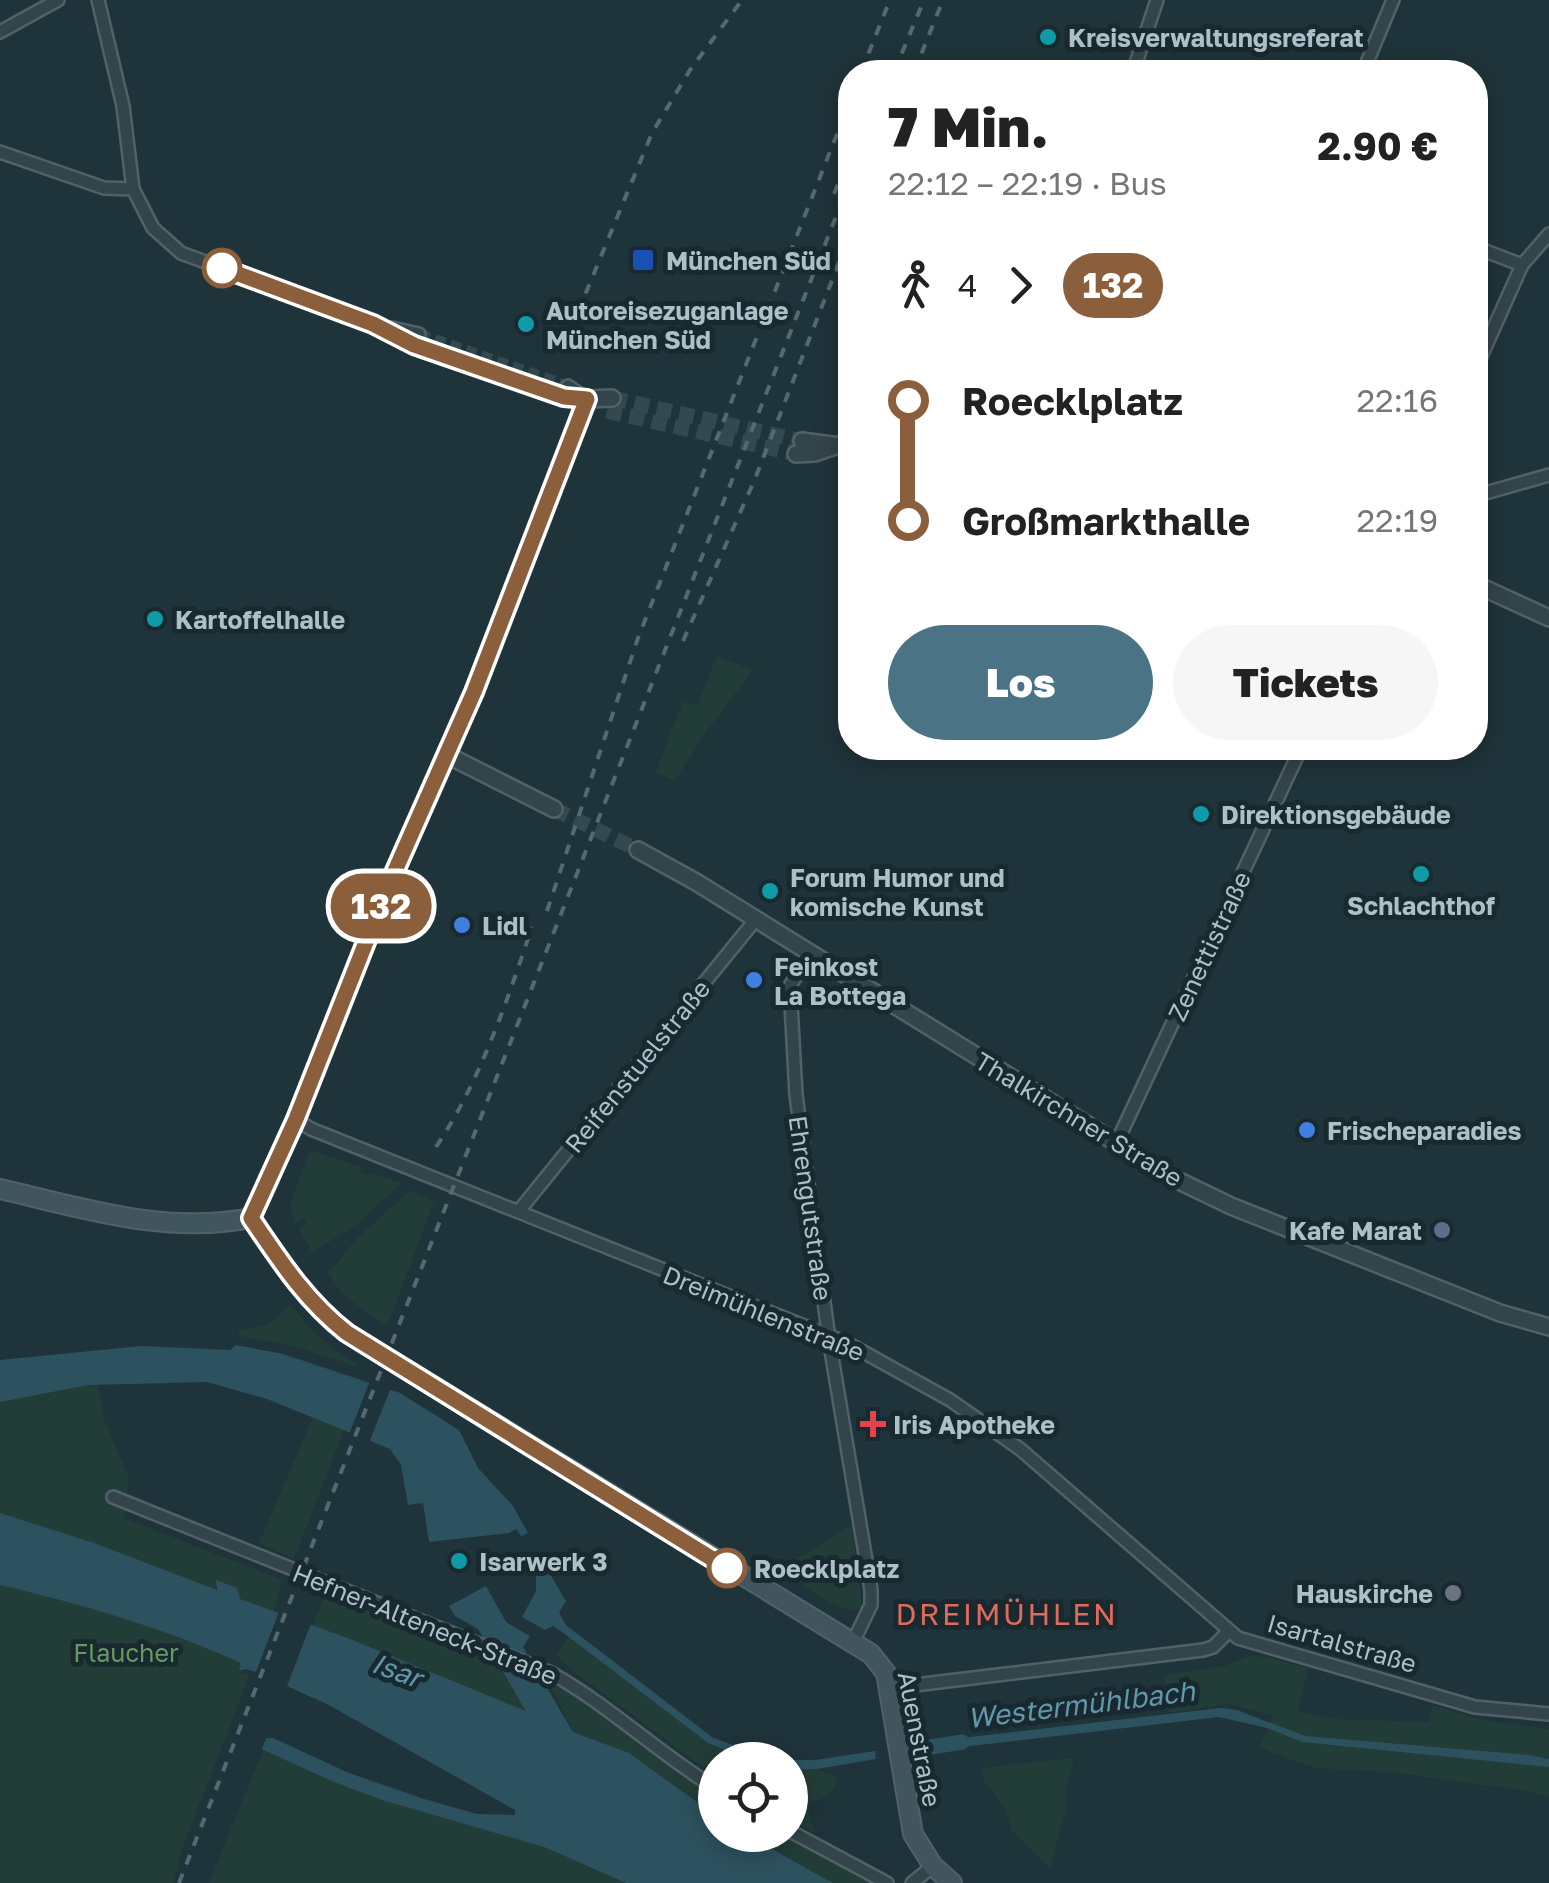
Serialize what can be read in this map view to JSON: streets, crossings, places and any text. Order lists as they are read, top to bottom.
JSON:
{
  "streets": {
    "main road": ["Auenstraße"],
    "street": [
      "Zenettistraße",
      "Reifenstuelstraße",
      "Thalkirchner Straße",
      "Ehrengutstraße",
      "Dreimühlenstraße",
      "Hefner-Alteneck-Straße",
      "Isartalstraße"
    ]
  },
  "crossings": [
    ["Zenettistraße", "Thalkirchner Straße"],
    ["Reifenstuelstraße", "Thalkirchner Straße"],
    ["Reifenstuelstraße", "Dreimühlenstraße"],
    ["Thalkirchner Straße", "Ehrengutstraße"],
    ["Ehrengutstraße", "Dreimühlenstraße"],
    ["Ehrengutstraße", "Auenstraße"],
    ["Dreimühlenstraße", "Isartalstraße"],
    ["Isartalstraße", "Auenstraße"]
  ],
  "districts": ["DREIMÜHLEN"],
  "water": ["Isar", "Westermühlbach"],
  "parks": ["Flaucher"],
  "places": {
    "other": [
      "Kreisverwaltungsreferat",
      "Autoreisezuganlage München Süd",
      "Kartoffelhalle",
      "Direktionsgebäude",
      "Schlachthof",
      "Forum Humor und komische Kunst",
      "Lidl",
      "Feinkost La Bottega",
      "Frischeparadies",
      "Kafe Marat",
      "Isarwerk 3",
      "Roecklplatz",
      "Hauskirche"
    ],
    "transit": ["München Süd"],
    "health": ["Iris Apotheke"]
  },
  "lines": ["bus line 132"],
  "page": {
    "on_map": "132",
    "heading": ["7 Min.", "22:12 – 22:19 · Bus", "2.90 €"],
    "legs": ["4", "132"],
    "list": [
      {
        "name": "Roecklplatz",
        "value": "22:16"
      },
      {
        "name": "Großmarkthalle",
        "value": "22:19"
      }
    ],
    "buttons": ["Los", "Tickets"]
  }
}
